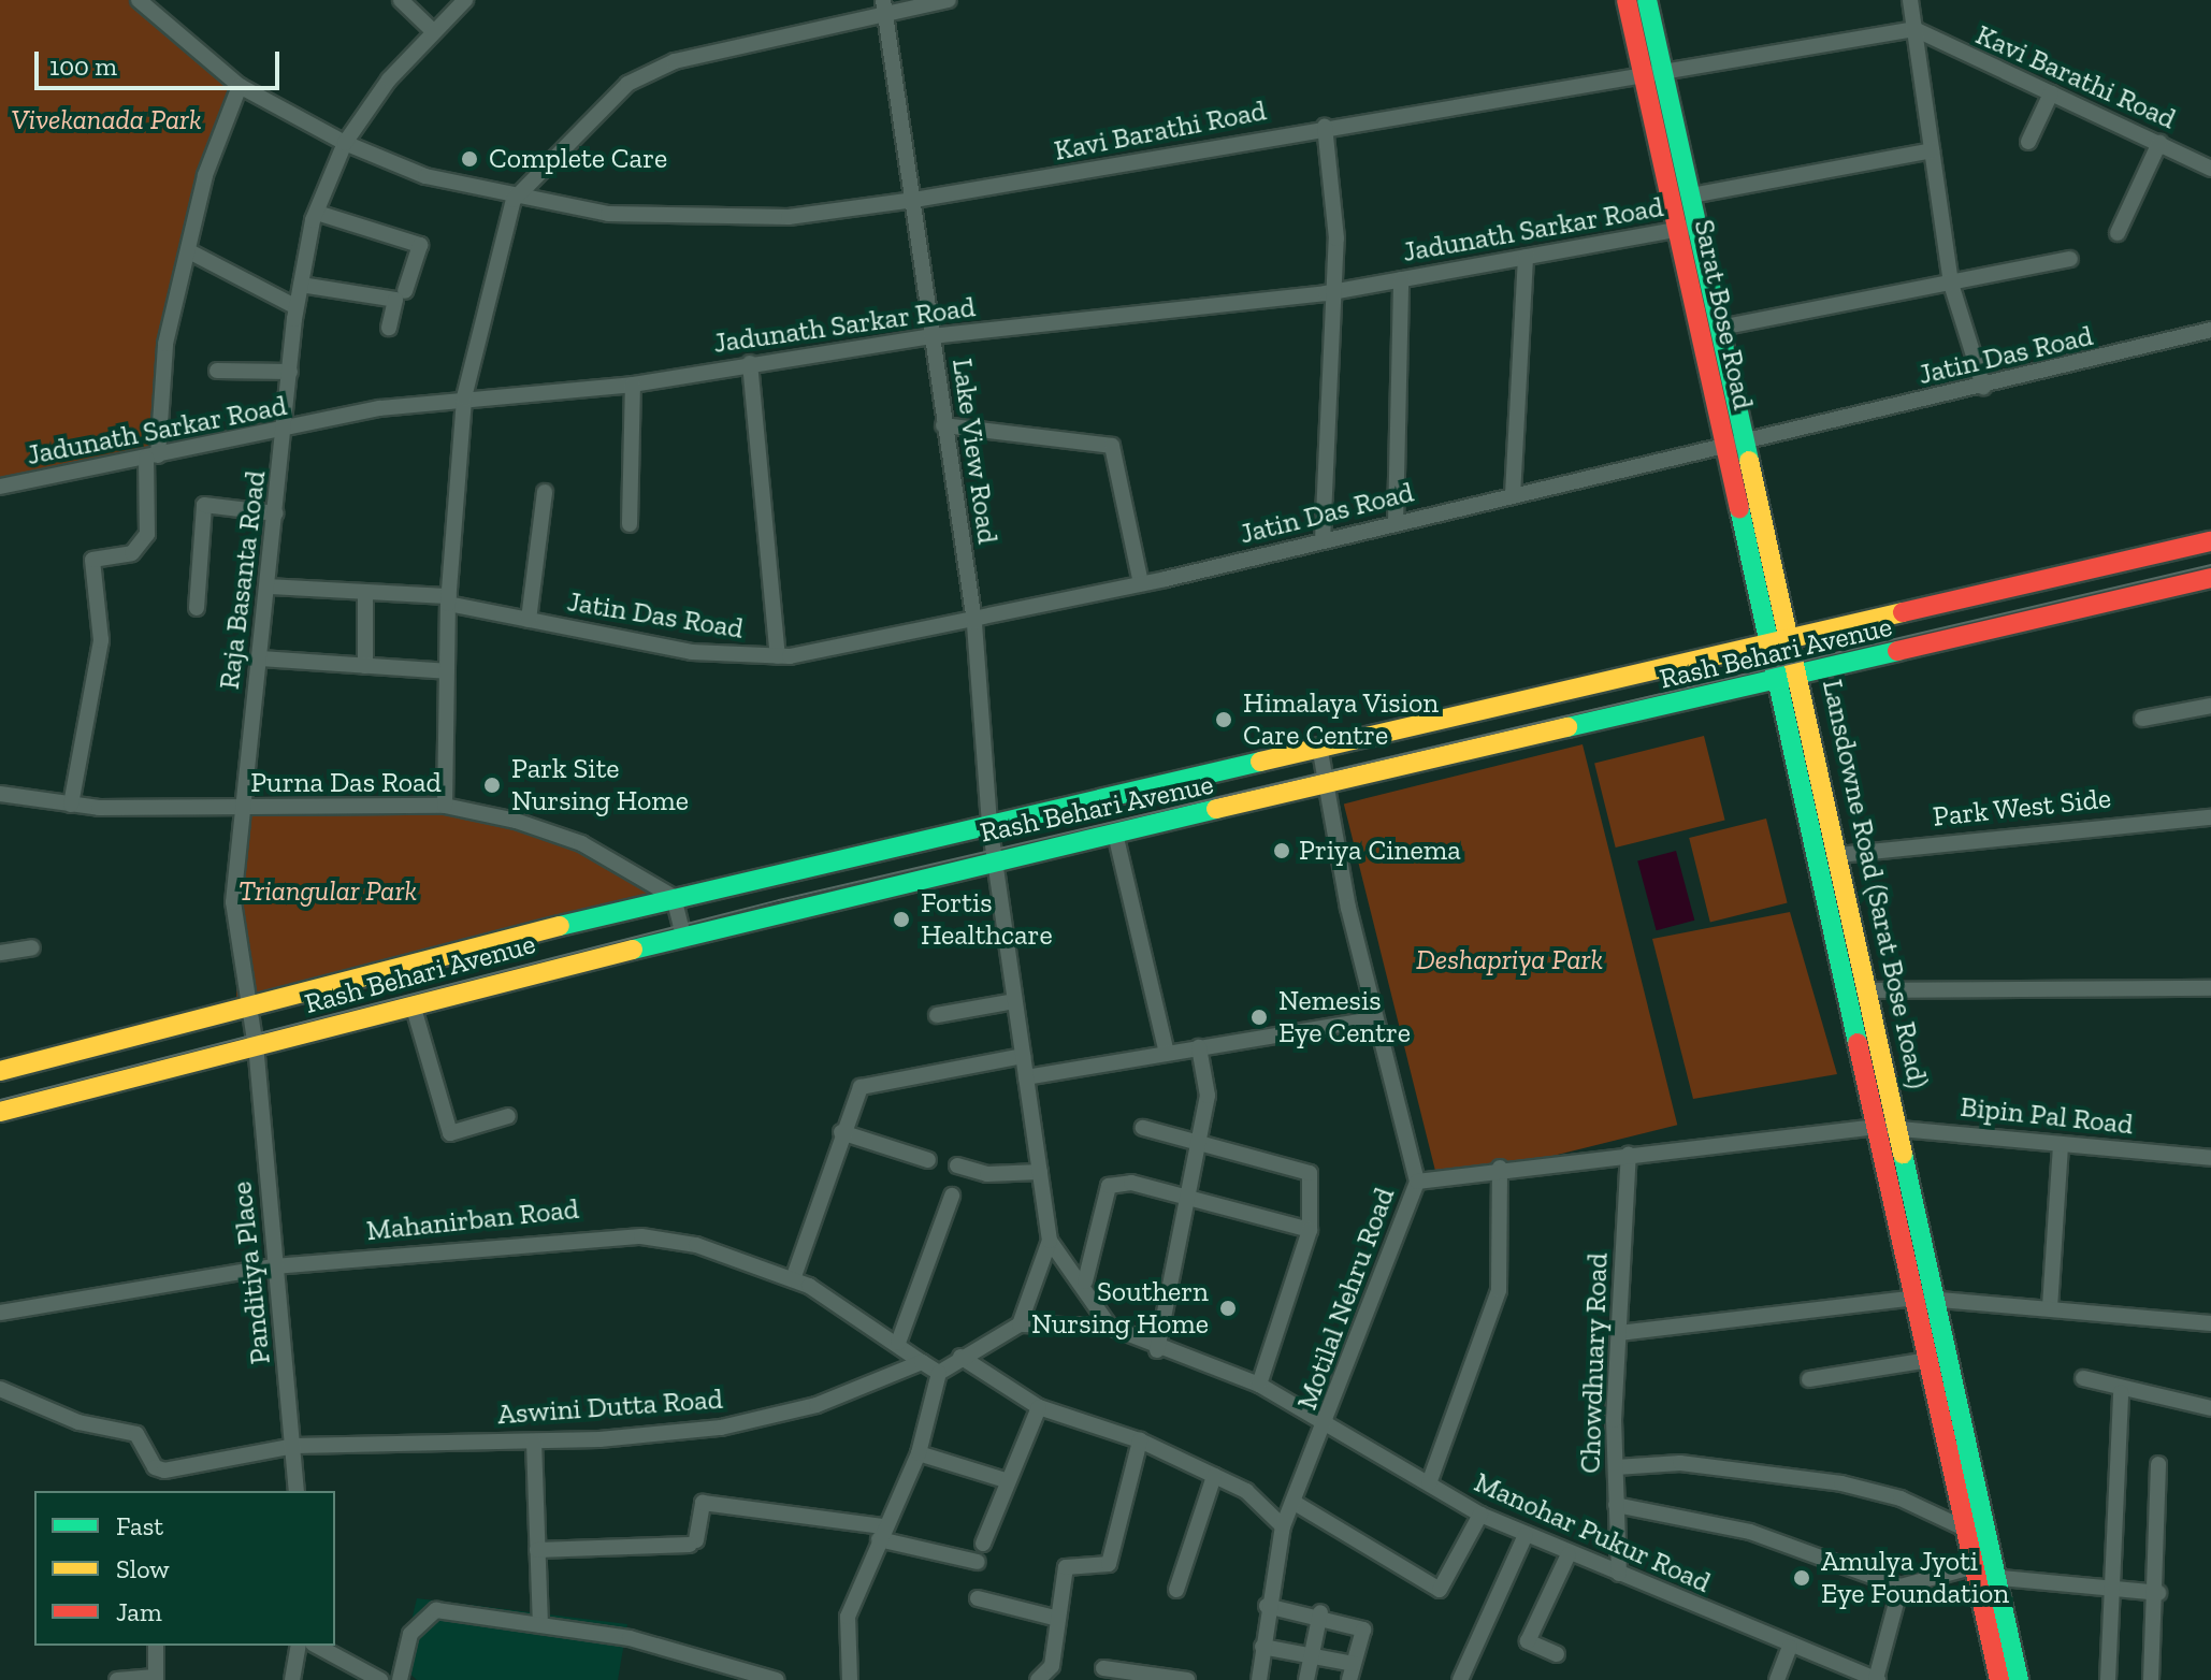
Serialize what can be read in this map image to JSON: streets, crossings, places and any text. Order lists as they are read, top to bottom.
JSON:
{
  "streets": {
    "main road": ["Sarat Bose Road", "Rash Behari Avenue", "Lansdowne Road (Sarat Bose Road)"],
    "street": [
      "Kavi Barathi Road",
      "Jadunath Sarkar Road",
      "Jatin Das Road",
      "Lake View Road",
      "Raja Basanta Road",
      "Purna Das Road",
      "Park West Side",
      "Bipin Pal Road",
      "Mahanirban Road",
      "Panditiya Place",
      "Motilal Nehru Road",
      "Chowdhuary Road",
      "Aswini Dutta Road",
      "Manohar Pukur Road"
    ]
  },
  "crossings": [
    ["Kavi Barathi Road", "Sarat Bose Road"],
    ["Kavi Barathi Road", "Lake View Road"],
    ["Kavi Barathi Road", "Raja Basanta Road"],
    ["Kavi Barathi Road", "Lansdowne Road (Sarat Bose Road)"],
    ["Jadunath Sarkar Road", "Sarat Bose Road"],
    ["Jadunath Sarkar Road", "Lake View Road"],
    ["Jadunath Sarkar Road", "Raja Basanta Road"],
    ["Jadunath Sarkar Road", "Lansdowne Road (Sarat Bose Road)"],
    ["Sarat Bose Road", "Jatin Das Road"],
    ["Sarat Bose Road", "Rash Behari Avenue"],
    ["Sarat Bose Road", "Lansdowne Road (Sarat Bose Road)"],
    ["Jatin Das Road", "Lake View Road"],
    ["Jatin Das Road", "Raja Basanta Road"],
    ["Jatin Das Road", "Lansdowne Road (Sarat Bose Road)"],
    ["Lake View Road", "Rash Behari Avenue"],
    ["Raja Basanta Road", "Rash Behari Avenue"],
    ["Raja Basanta Road", "Purna Das Road"],
    ["Raja Basanta Road", "Panditiya Place"],
    ["Rash Behari Avenue", "Purna Das Road"],
    ["Rash Behari Avenue", "Lansdowne Road (Sarat Bose Road)"],
    ["Rash Behari Avenue", "Panditiya Place"],
    ["Park West Side", "Lansdowne Road (Sarat Bose Road)"],
    ["Lansdowne Road (Sarat Bose Road)", "Bipin Pal Road"],
    ["Lansdowne Road (Sarat Bose Road)", "Motilal Nehru Road"],
    ["Bipin Pal Road", "Motilal Nehru Road"],
    ["Mahanirban Road", "Panditiya Place"],
    ["Mahanirban Road", "Aswini Dutta Road"],
    ["Panditiya Place", "Aswini Dutta Road"],
    ["Motilal Nehru Road", "Chowdhuary Road"],
    ["Motilal Nehru Road", "Manohar Pukur Road"],
    ["Chowdhuary Road", "Manohar Pukur Road"]
  ],
  "parks": ["Vivekanada Park", "Triangular Park", "Deshapriya Park"],
  "places": [
    "Complete Care",
    "Himalaya Vision Care Centre",
    "Park Site Nursing Home",
    "Priya Cinema",
    "Fortis Healthcare",
    "Nemesis Eye Centre",
    "Southern Nursing Home",
    "Amulya Jyoti Eye Foundation"
  ],
  "legend": ["Fast", "Slow", "Jam"],
  "scale_bar": "100 m"
}
